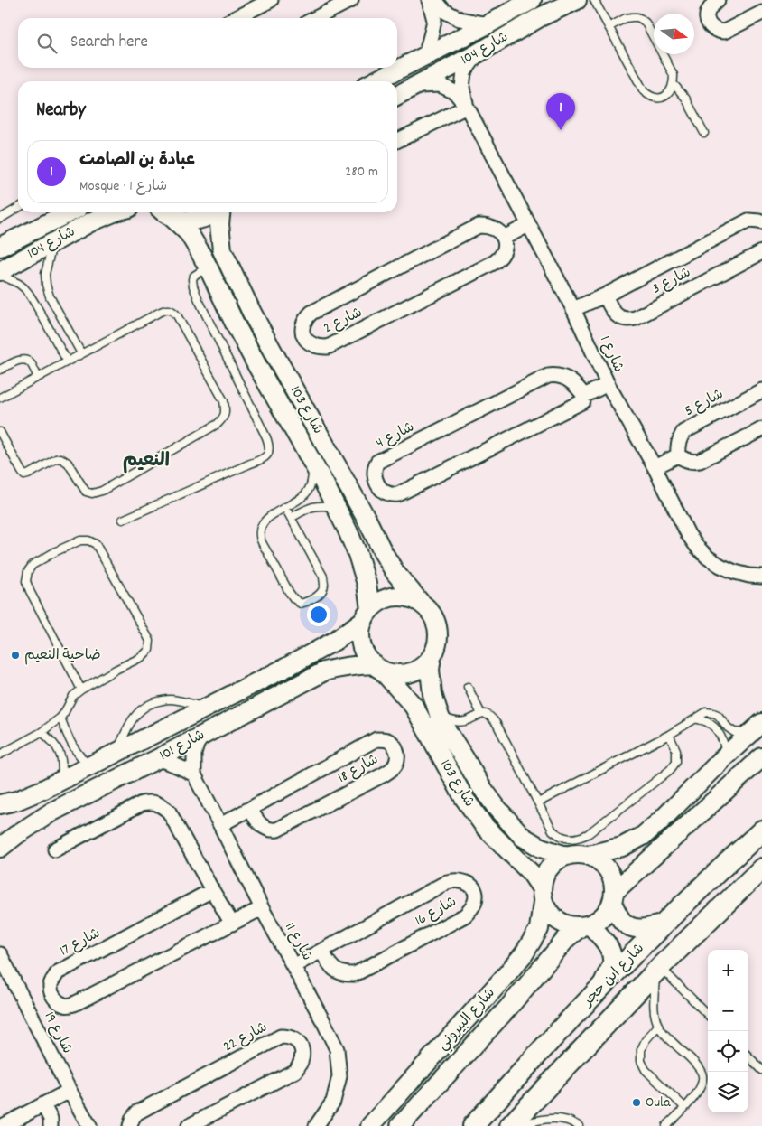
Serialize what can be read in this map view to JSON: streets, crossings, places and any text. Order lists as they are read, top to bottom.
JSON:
{
  "streets": {
    "main road": ["شارع ابن حجر"],
    "street": [
      "شارع 104",
      "شارع 3",
      "شارع 2",
      "شارع 1",
      "شارع 5",
      "شارع 103",
      "شارع 4",
      "شارع 101",
      "شارع 18",
      "شارع 16",
      "شارع 11",
      "شارع 17",
      "شارع البيروني",
      "شارع 19",
      "شارع 22"
    ]
  },
  "crossings": [
    ["شارع 104", "شارع 1"],
    ["شارع 3", "شارع 1"],
    ["شارع 1", "شارع 4"],
    ["شارع 103", "شارع 101"],
    ["شارع 103", "شارع البيروني"],
    ["شارع 101", "شارع 11"],
    ["شارع 18", "شارع 11"],
    ["شارع 16", "شارع 11"],
    ["شارع 11", "شارع 17"]
  ],
  "districts": ["النعيم"],
  "places": ["ضاحية النعيم", "Oula"],
  "north": "right",
  "page": {
    "search": "Search here",
    "heading": "Nearby",
    "pins": "1",
    "list": [
      {
        "mark": "1",
        "name": "عبادة بن الصامت",
        "note": "Mosque · شارع 1",
        "value": "280 m"
      }
    ],
    "map_buttons": ["+", "−"]
  }
}
